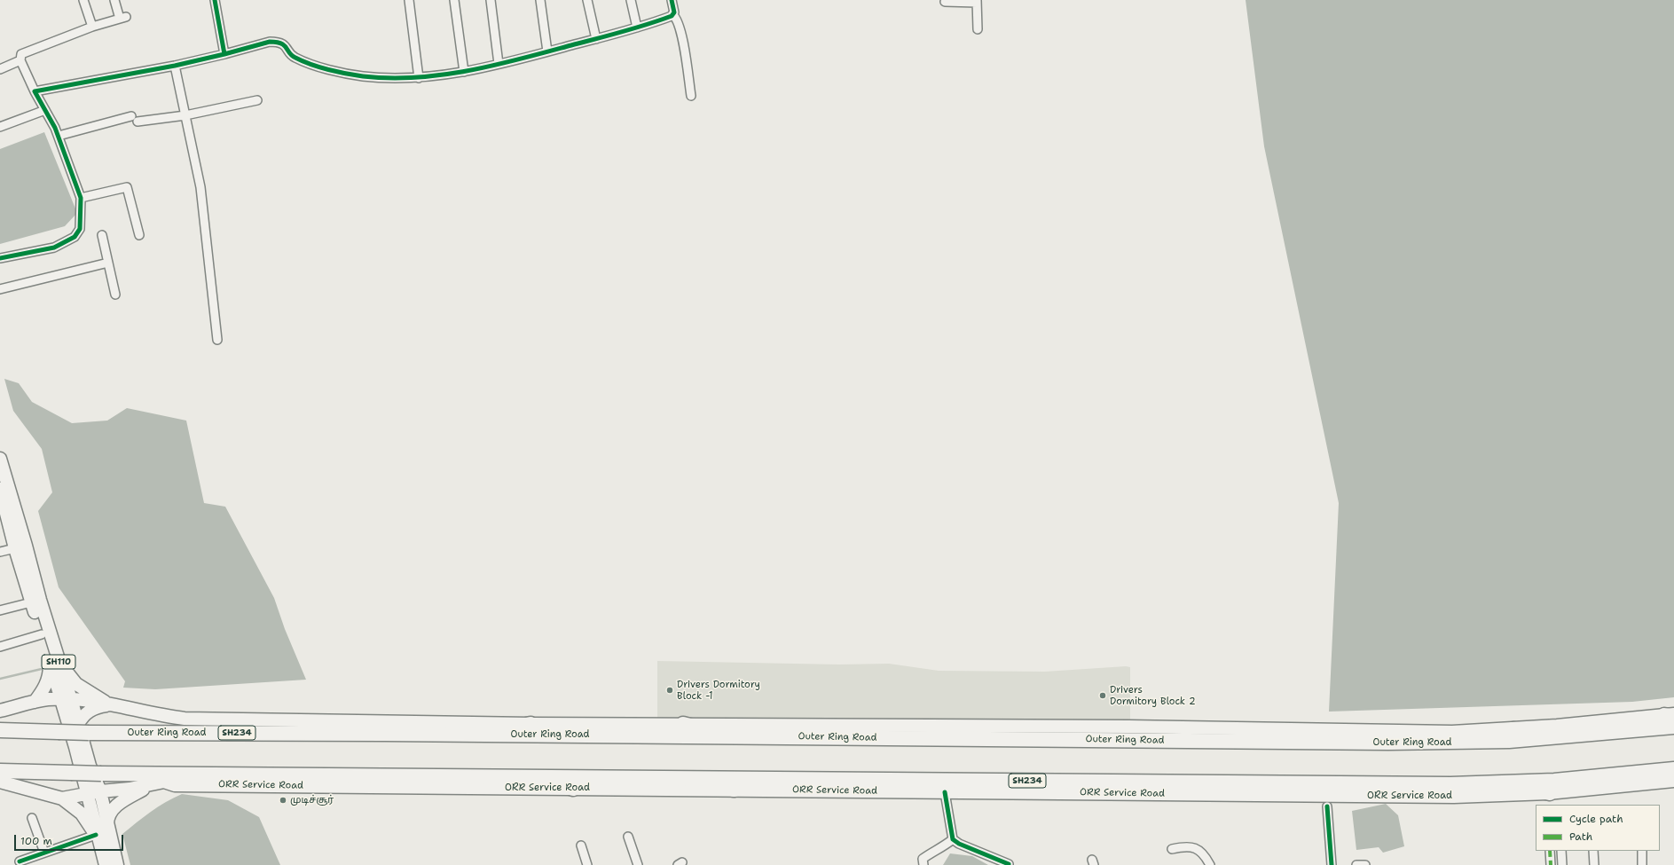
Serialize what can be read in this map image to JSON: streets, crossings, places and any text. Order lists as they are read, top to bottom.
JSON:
{
  "streets": {
    "highway": ["Outer Ring Road", "SH234"],
    "main road": ["SH110", "ORR Service Road"]
  },
  "crossings": [
    ["SH110", "Outer Ring Road"],
    ["SH110", "ORR Service Road"]
  ],
  "places": ["Drivers Dormitory Block -1", "Drivers Dormitory Block 2", "முடிச்சூர்"],
  "legend": ["Cycle path", "Path"],
  "scale_bar": "100 m"
}
